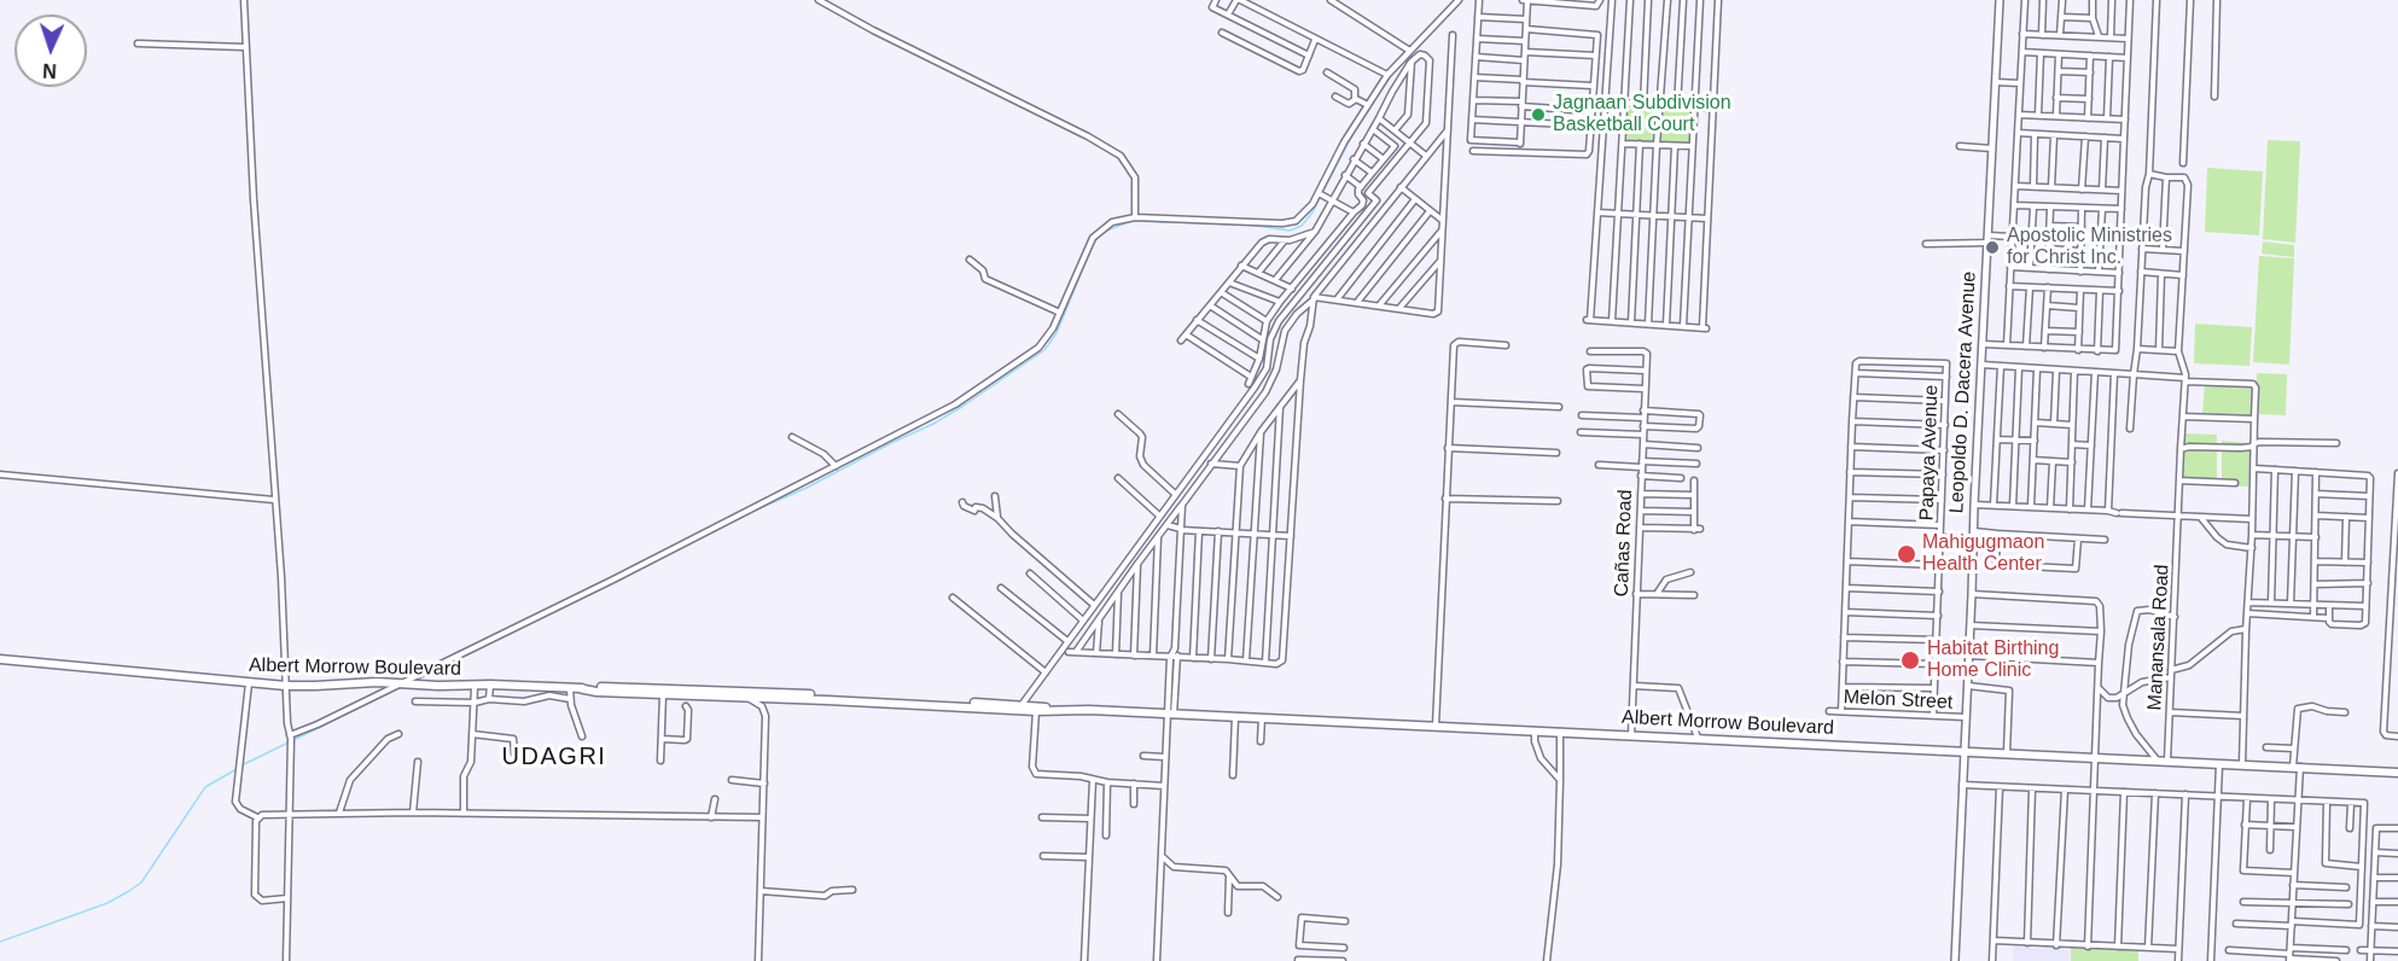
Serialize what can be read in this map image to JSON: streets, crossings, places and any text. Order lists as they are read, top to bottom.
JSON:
{
  "streets": {
    "highway": ["Albert Morrow Boulevard"],
    "main road": ["Leopoldo D. Dacera Avenue"],
    "street": [
      "Papaya Avenue",
      "Cañas Road",
      "Manansala Road",
      "Melon Street"
    ]
  },
  "crossings": [
    ["Leopoldo D. Dacera Avenue", "Albert Morrow Boulevard"],
    ["Leopoldo D. Dacera Avenue", "Melon Street"],
    ["Papaya Avenue", "Melon Street"],
    ["Cañas Road", "Albert Morrow Boulevard"],
    ["Manansala Road", "Albert Morrow Boulevard"]
  ],
  "districts": ["UDAGRI"],
  "places": [
    "Jagnaan Subdivision Basketball Court",
    "Apostolic Ministries for Christ Inc.",
    "Mahigugmaon Health Center",
    "Habitat Birthing Home Clinic"
  ],
  "north": "bottom"
}
